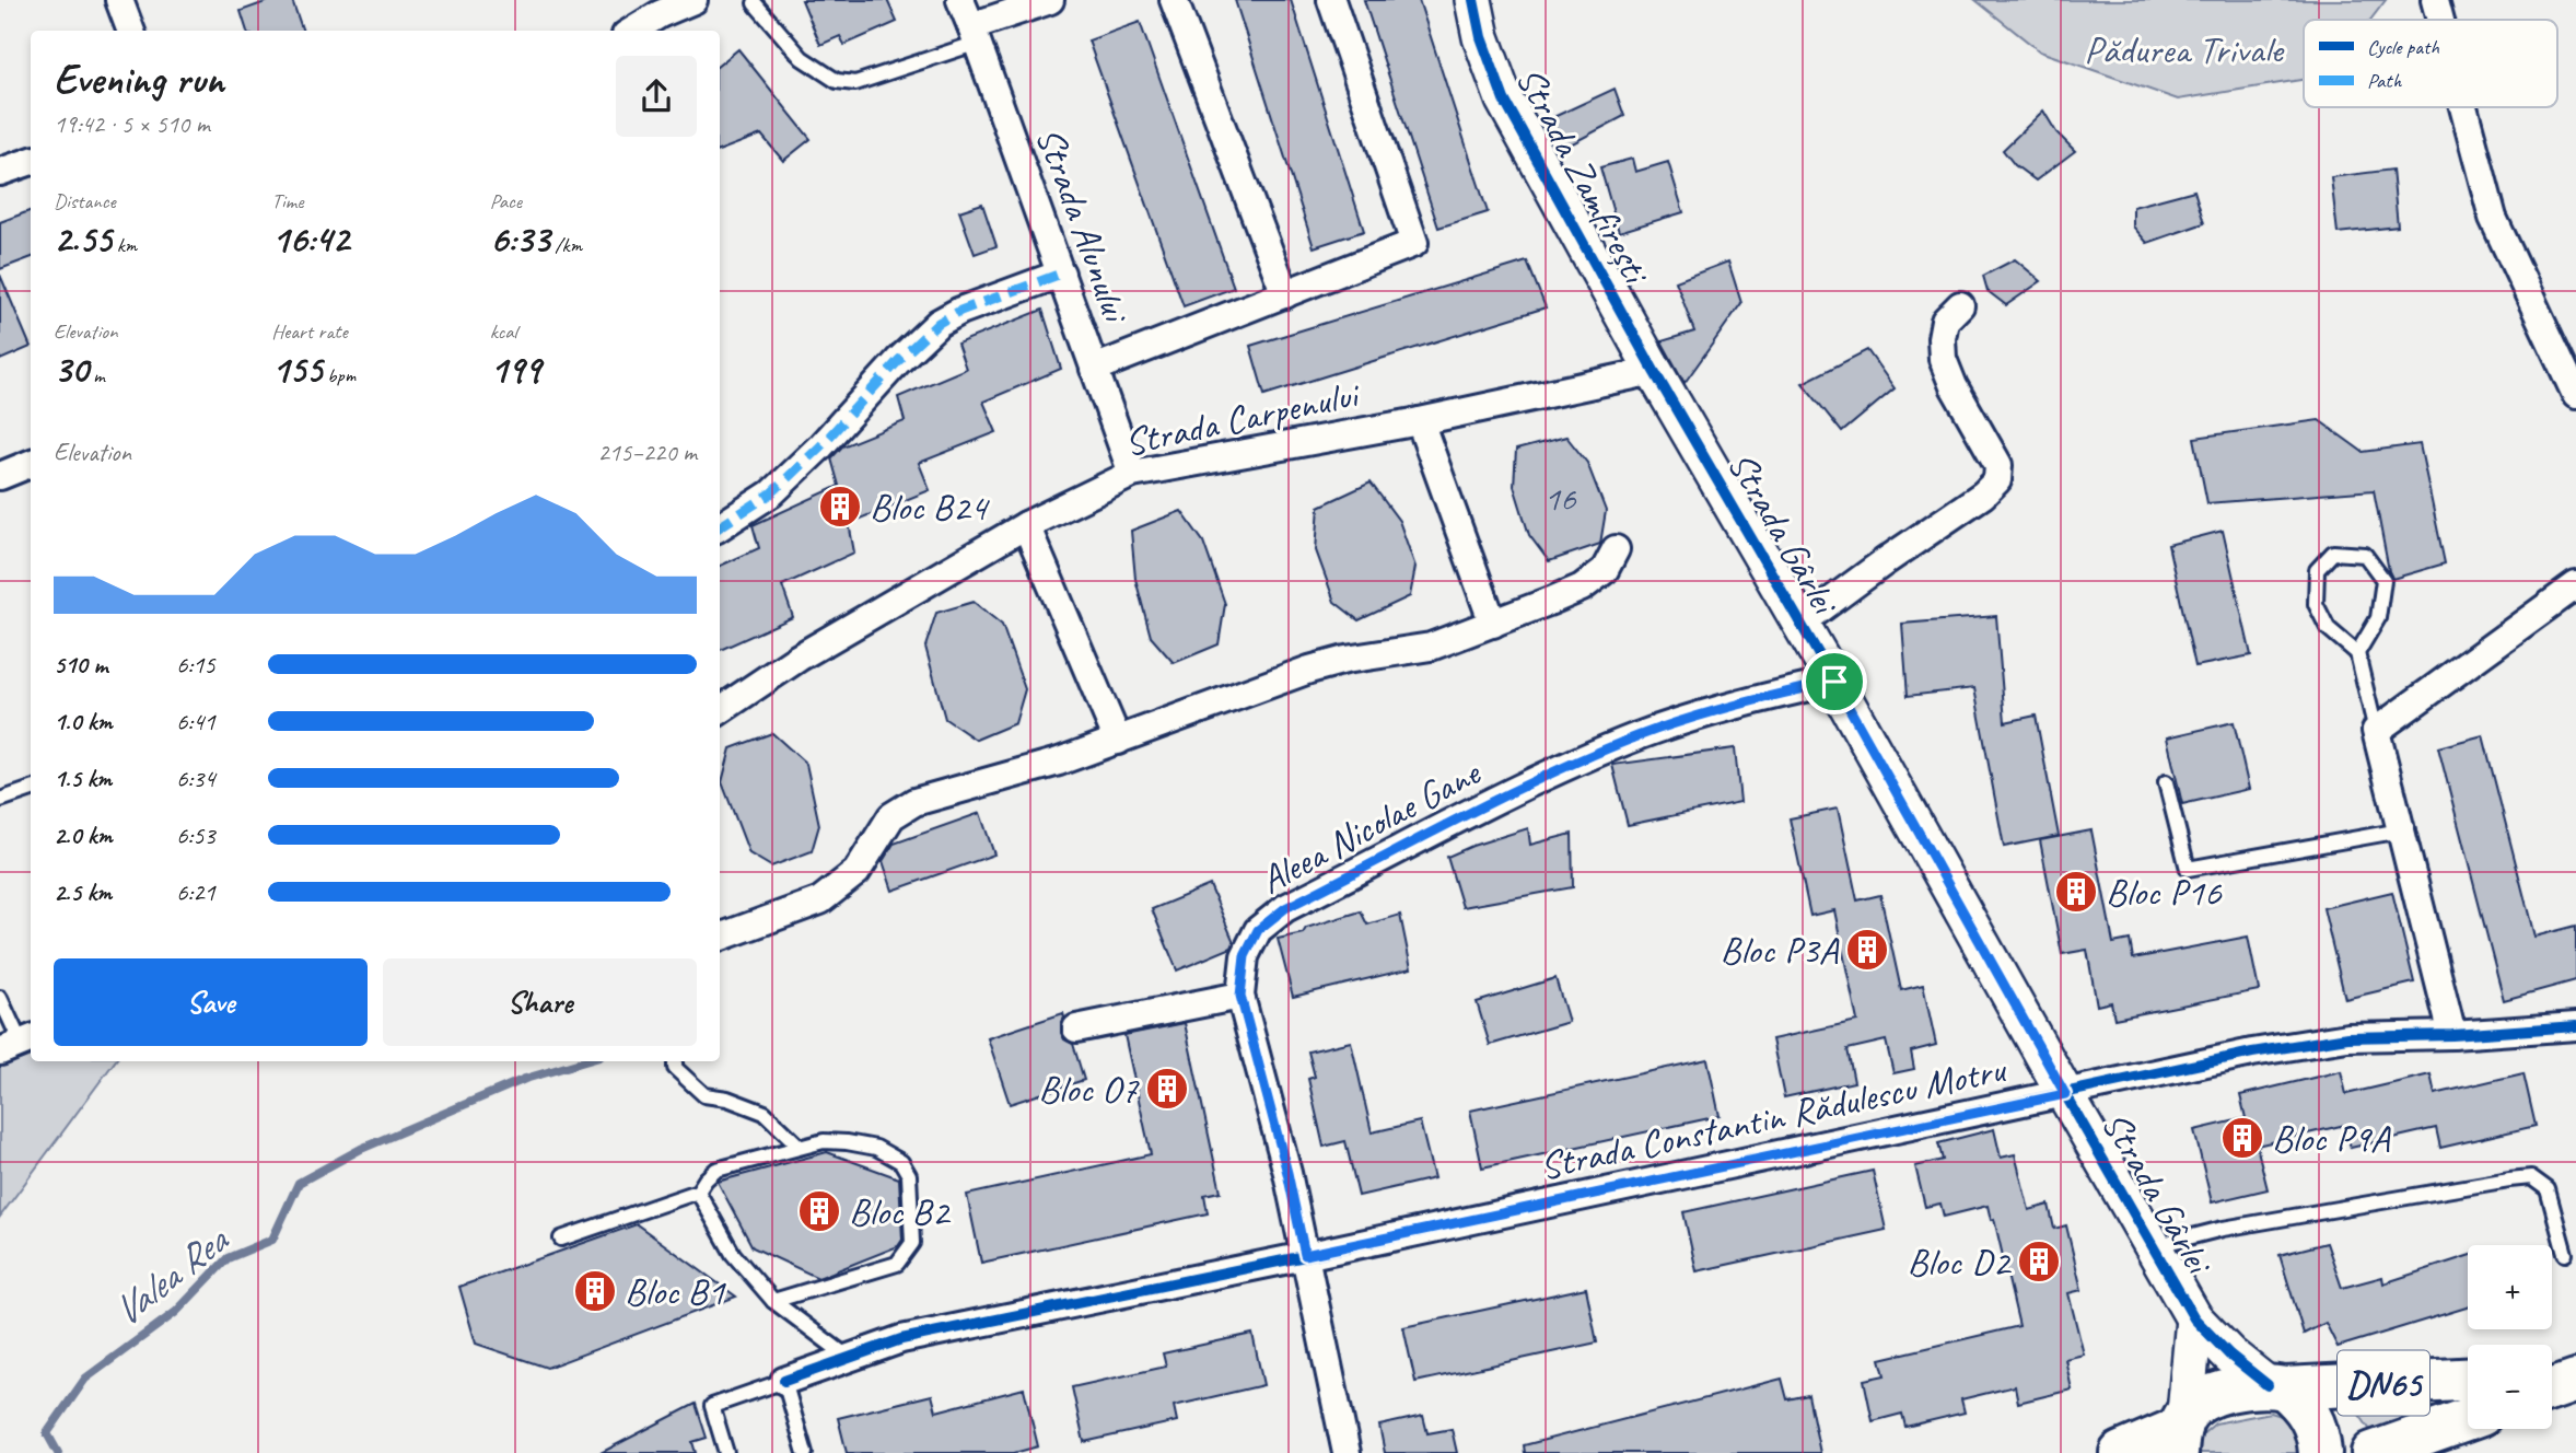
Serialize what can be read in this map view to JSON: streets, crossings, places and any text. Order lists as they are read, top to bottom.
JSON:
{
  "streets": {
    "main road": ["DN65"],
    "street": [
      "Strada Zamfirești",
      "Strada Alunului",
      "Strada Carpenului",
      "Strada Gârlei",
      "Aleea Nicolae Gane",
      "Strada Constantin Rădulescu Motru"
    ]
  },
  "crossings": [
    ["Strada Zamfirești", "Strada Carpenului"],
    ["Strada Zamfirești", "Strada Gârlei"],
    ["Strada Alunului", "Strada Carpenului"],
    ["Strada Carpenului", "Strada Gârlei"],
    ["Strada Gârlei", "Aleea Nicolae Gane"],
    ["Strada Gârlei", "Strada Constantin Rădulescu Motru"],
    ["Strada Gârlei", "DN65"],
    ["Aleea Nicolae Gane", "Strada Constantin Rădulescu Motru"]
  ],
  "water": ["Valea Rea"],
  "parks": ["Pădurea Trivale"],
  "places": {
    "building": [
      "Bloc B24",
      "Bloc P16",
      "Bloc P3A",
      "Bloc O7",
      "Bloc P9A",
      "Bloc B2",
      "Bloc D2",
      "Bloc B1"
    ]
  },
  "house_numbers": ["16"],
  "legend": ["Cycle path", "Path"],
  "page": {
    "heading": ["Evening run", "19:42 · 5 × 510 m"],
    "stats": [
      ["Distance", "2.55 km"],
      ["Time", "16:42"],
      ["Pace", "6:33 /km"],
      ["Elevation", "30 m"],
      ["Heart rate", "155 bpm"],
      ["kcal", "199"]
    ],
    "chart": ["Elevation", "215–220 m"],
    "list": [
      {
        "name": "510 m",
        "note": "6:15"
      },
      {
        "name": "1.0 km",
        "note": "6:41"
      },
      {
        "name": "1.5 km",
        "note": "6:34"
      },
      {
        "name": "2.0 km",
        "note": "6:53"
      },
      {
        "name": "2.5 km",
        "note": "6:21"
      }
    ],
    "buttons": ["Save", "Share"],
    "map_buttons": ["+", "−"]
  }
}
